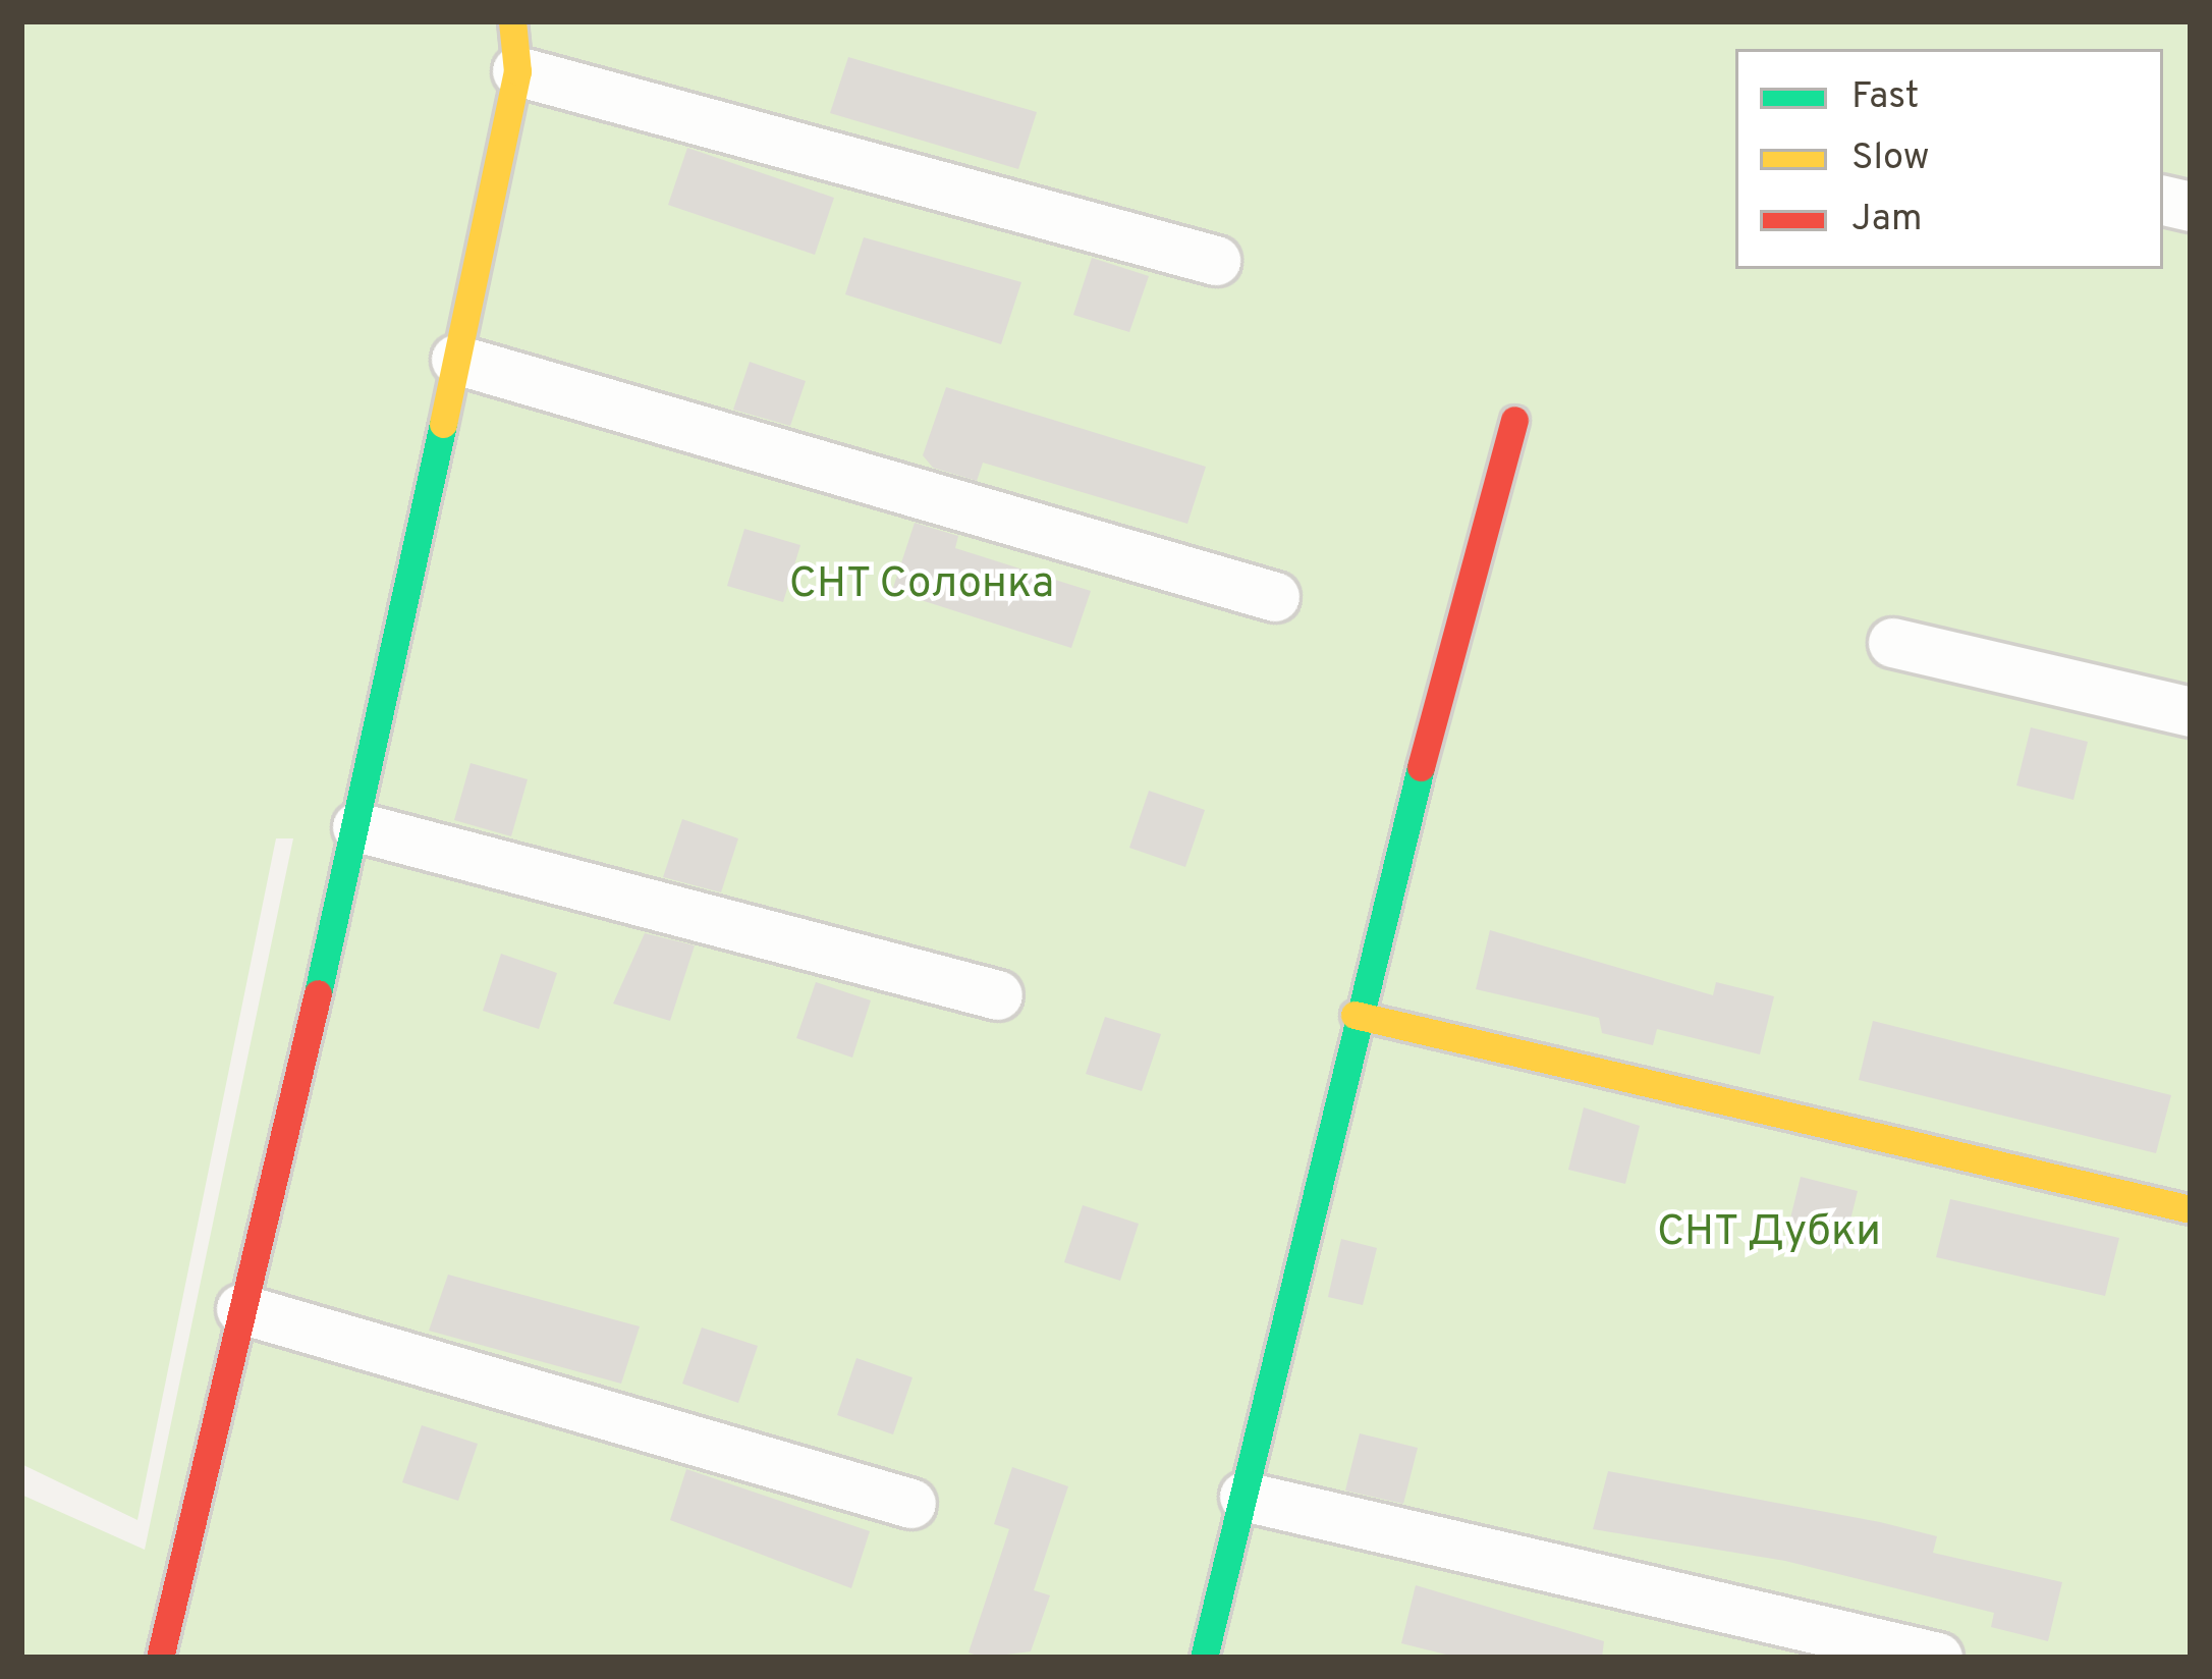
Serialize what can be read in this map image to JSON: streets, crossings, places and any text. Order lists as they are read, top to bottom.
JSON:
{
  "parks": ["СНТ Солонка", "СНТ Дубки"],
  "legend": ["Fast", "Slow", "Jam"]
}
